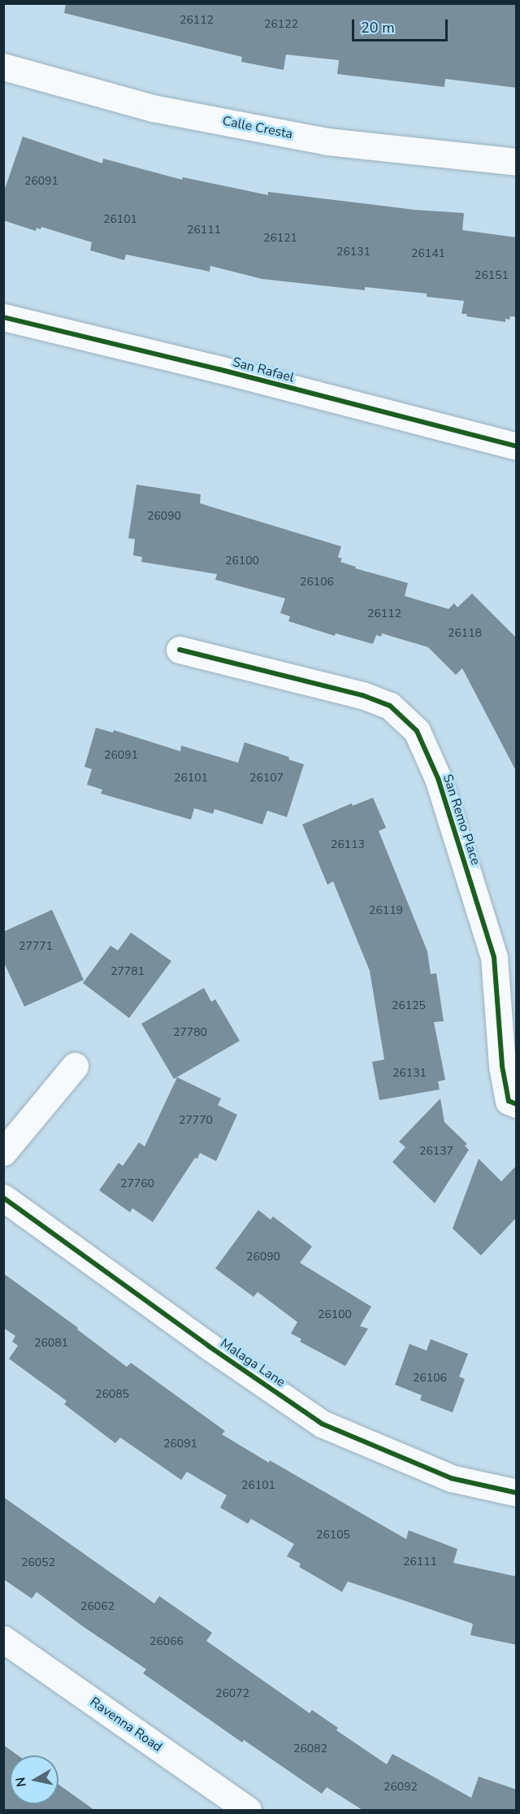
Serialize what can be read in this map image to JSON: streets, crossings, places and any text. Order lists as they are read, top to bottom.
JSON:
{
  "streets": {
    "street": [
      "Calle Cresta",
      "San Rafael",
      "San Remo Place",
      "Malaga Lane",
      "Ravenna Road"
    ]
  },
  "house_numbers": [
    "26112",
    "26122",
    "26091",
    "26101",
    "26111",
    "26121",
    "26131",
    "26141",
    "26151",
    "26090",
    "26100",
    "26106",
    "26112",
    "26118",
    "26091",
    "26101",
    "26107",
    "26113",
    "26119",
    "27771",
    "27781",
    "26125",
    "27780",
    "26131",
    "27770",
    "26137",
    "27760",
    "26090",
    "26100",
    "26081",
    "26106",
    "26085",
    "26091",
    "26101",
    "26105",
    "26111",
    "26052",
    "26062",
    "26066",
    "26072",
    "26082",
    "26092"
  ],
  "scale_bar": "20 m",
  "north": "left"
}
